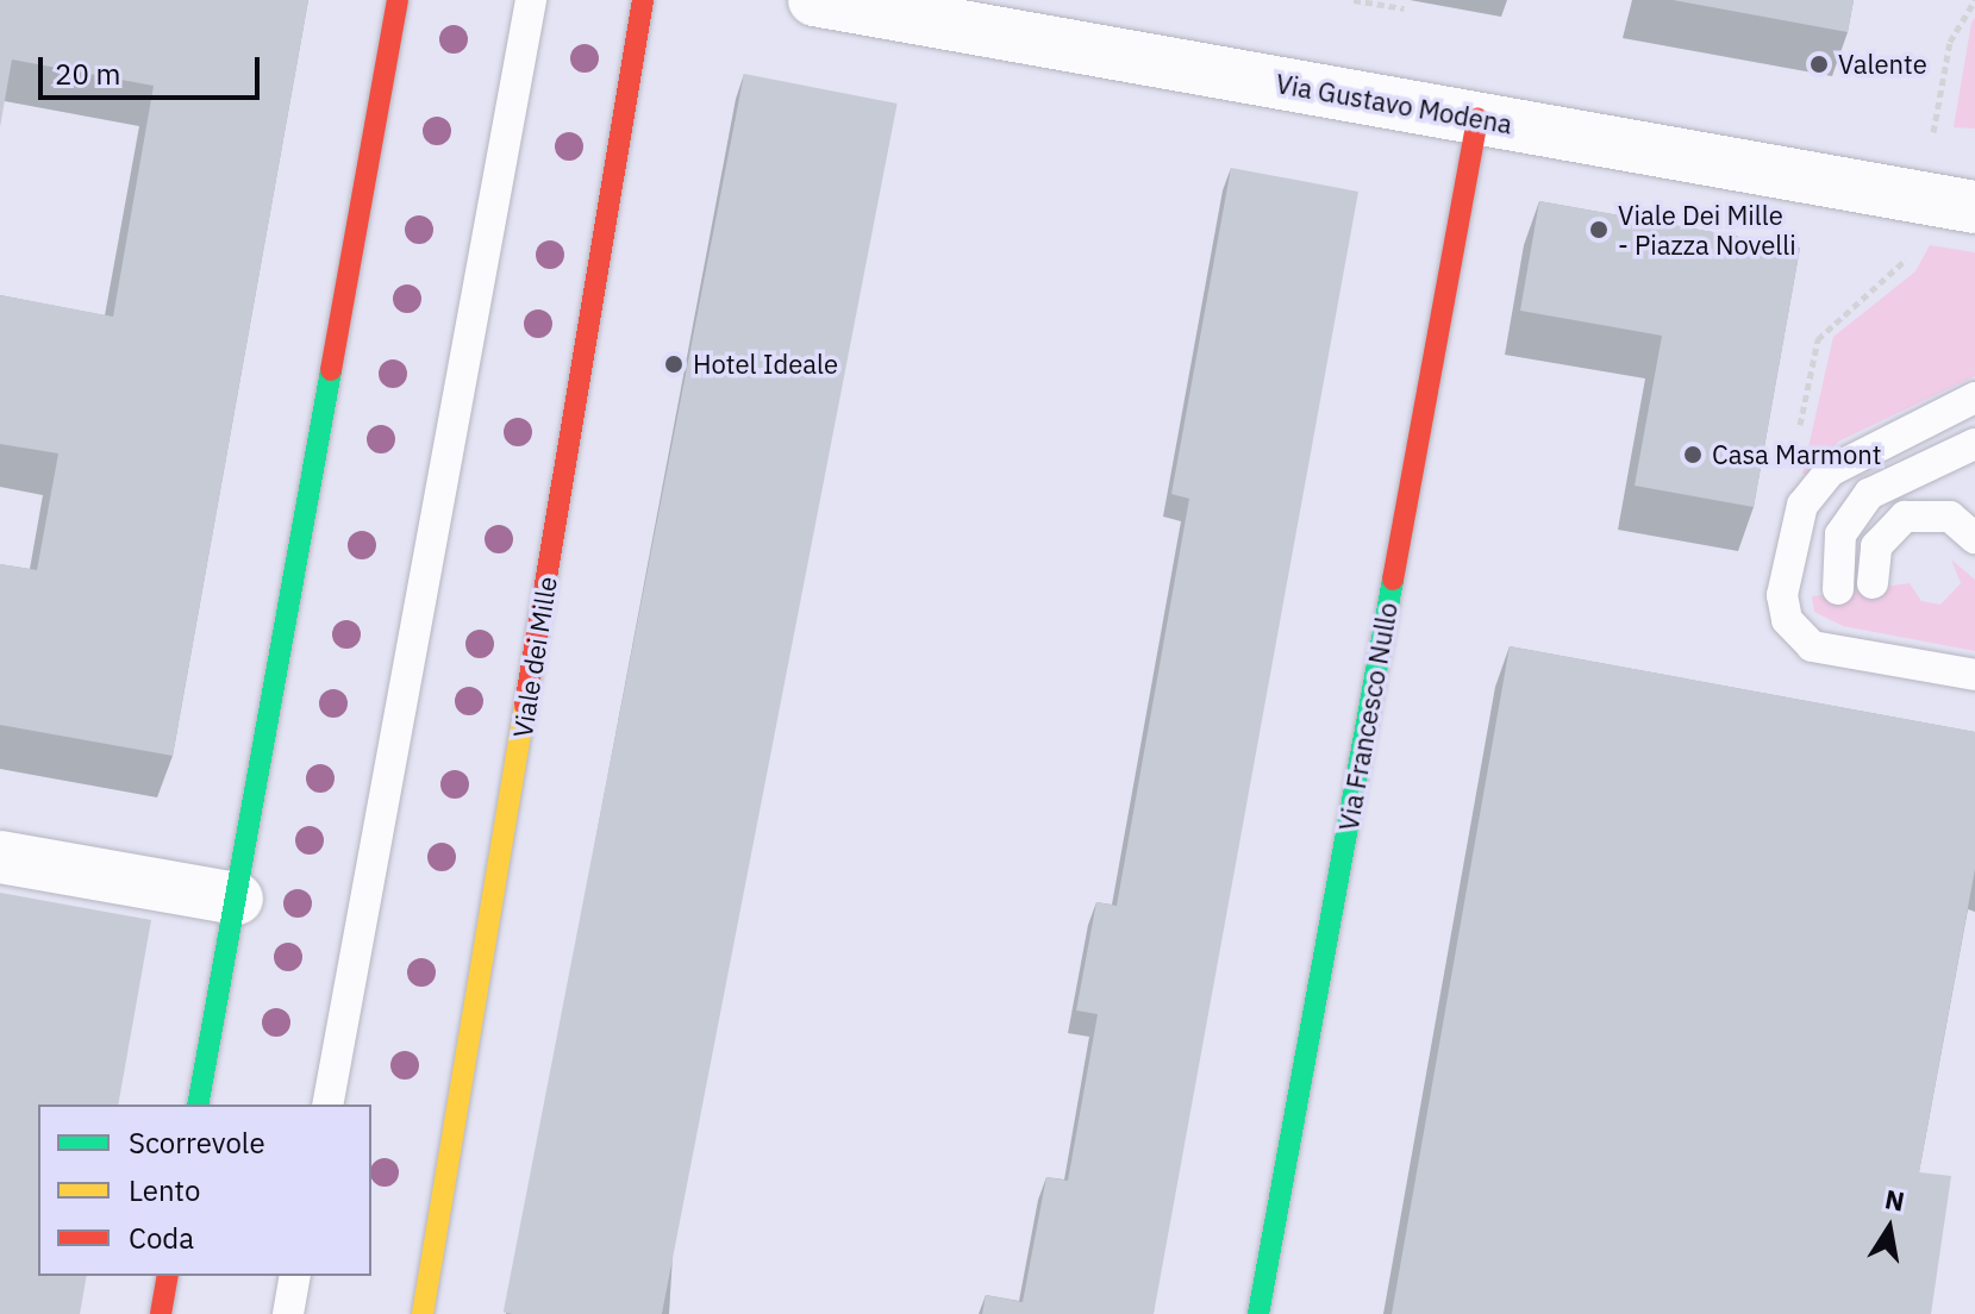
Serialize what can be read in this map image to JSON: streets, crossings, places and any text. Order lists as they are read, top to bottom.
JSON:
{
  "streets": {
    "main road": ["Viale dei Mille", "Via Francesco Nullo"],
    "street": ["Via Gustavo Modena"]
  },
  "crossings": [
    ["Via Gustavo Modena", "Via Francesco Nullo"]
  ],
  "places": [
    "Valente",
    "Viale Dei Mille - Piazza Novelli",
    "Hotel Ideale",
    "Casa Marmont"
  ],
  "legend": ["Scorrevole", "Lento", "Coda"],
  "scale_bar": "20 m",
  "north": "top"
}
